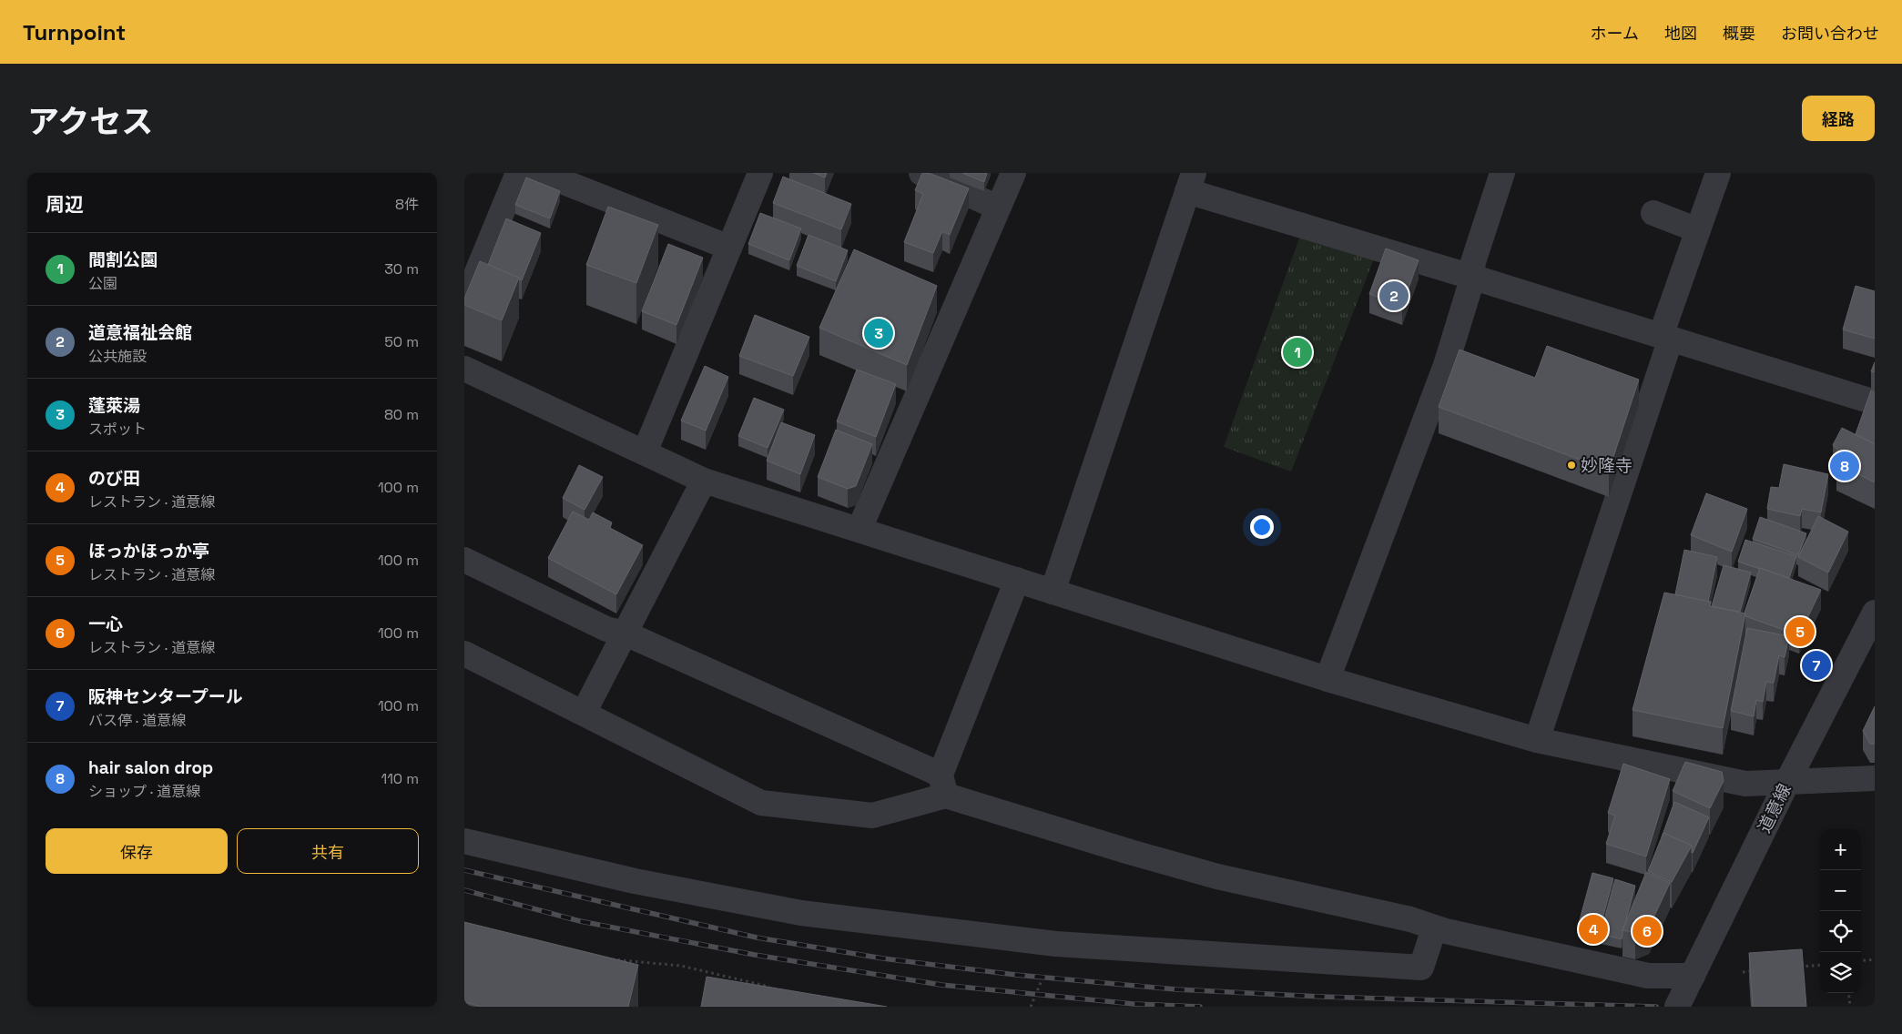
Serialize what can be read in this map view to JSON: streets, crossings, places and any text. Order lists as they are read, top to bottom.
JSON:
{
  "streets": {
    "street": ["道意線"]
  },
  "places": ["妙隆寺"],
  "page": {
    "header": "Turnpoint",
    "nav": [
      "ホーム",
      "地図",
      "概要",
      "お問い合わせ"
    ],
    "title": "アクセス",
    "buttons": [
      "経路",
      ["保存", "共有"]
    ],
    "heading": ["周辺", "8件"],
    "list": [
      {
        "mark": "1",
        "name": "間割公園",
        "note": "公園",
        "value": "30 m"
      },
      {
        "mark": "2",
        "name": "道意福祉会館",
        "note": "公共施設",
        "value": "50 m"
      },
      {
        "mark": "3",
        "name": "蓬萊湯",
        "note": "スポット",
        "value": "80 m"
      },
      {
        "mark": "4",
        "name": "のび田",
        "note": "レストラン · 道意線",
        "value": "100 m"
      },
      {
        "mark": "5",
        "name": "ほっかほっか亭",
        "note": "レストラン · 道意線",
        "value": "100 m"
      },
      {
        "mark": "6",
        "name": "一心",
        "note": "レストラン · 道意線",
        "value": "100 m"
      },
      {
        "mark": "7",
        "name": "阪神センタープール",
        "note": "バス停 · 道意線",
        "value": "100 m"
      },
      {
        "mark": "8",
        "name": "hair salon drop",
        "note": "ショップ · 道意線",
        "value": "110 m"
      }
    ],
    "pins": [
      "2",
      "3",
      "1",
      "8",
      "5",
      "7",
      "4",
      "6"
    ],
    "map_buttons": ["+", "−"]
  }
}
